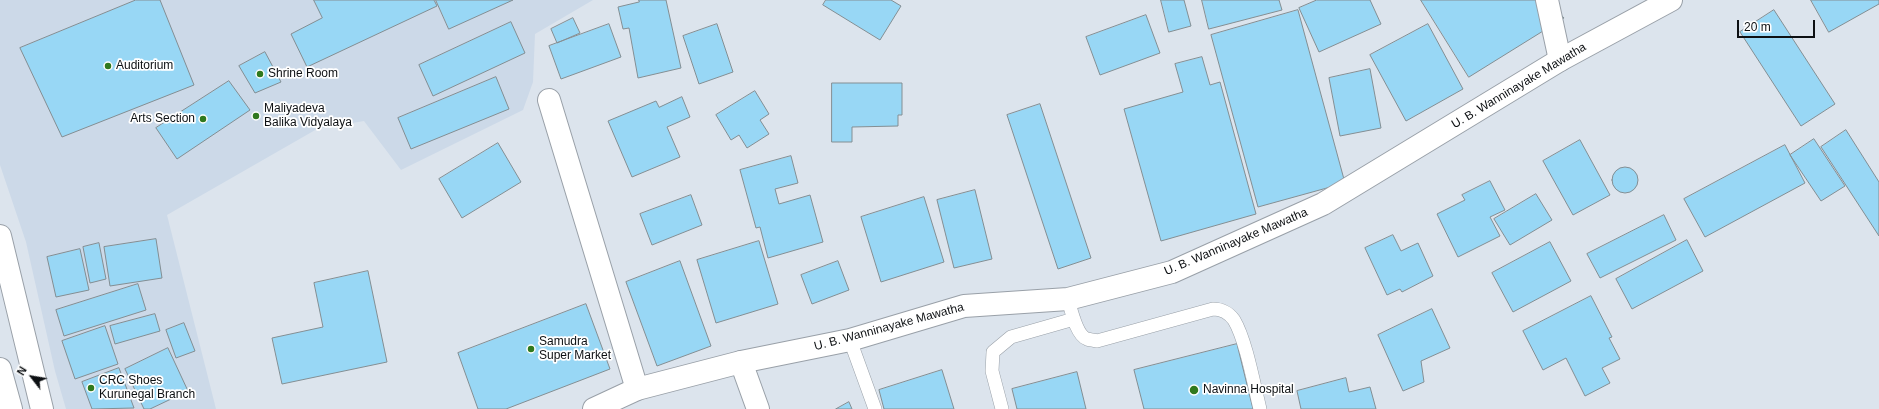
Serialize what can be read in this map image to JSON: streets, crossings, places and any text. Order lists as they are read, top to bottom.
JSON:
{
  "streets": {
    "main road": ["U. B. Wanninayake Mawatha"]
  },
  "places": [
    "Auditorium",
    "Shrine Room",
    "Maliyadeva Balika Vidyalaya",
    "Arts Section",
    "Samudra Super Market",
    "CRC Shoes Kurunegal Branch",
    "Navinna Hospital"
  ],
  "scale_bar": "20 m",
  "north": "top left"
}
